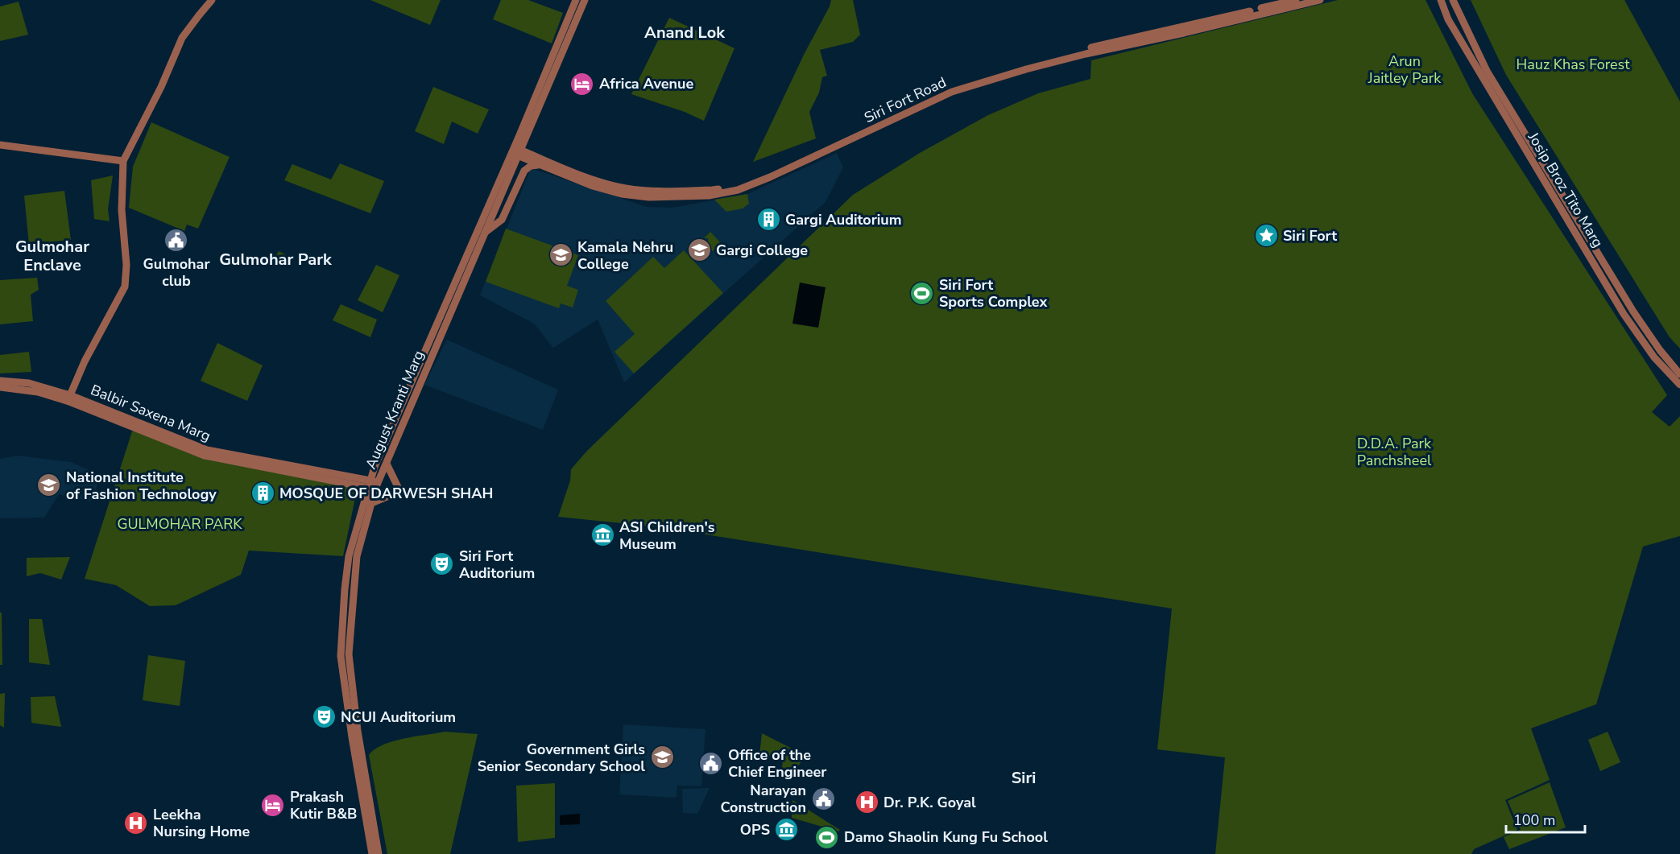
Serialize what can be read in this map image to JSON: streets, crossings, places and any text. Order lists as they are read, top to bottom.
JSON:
{
  "streets": {
    "street": [
      "Siri Fort Road",
      "Josip Broz Tito Marg",
      "August Kranti Marg",
      "Balbir Saxena Marg"
    ]
  },
  "crossings": [
    ["Siri Fort Road", "August Kranti Marg"],
    ["August Kranti Marg", "Balbir Saxena Marg"]
  ],
  "districts": [
    "Anand Lok",
    "Gulmohar Enclave",
    "Gulmohar Park",
    "Siri"
  ],
  "parks": [
    "Arun Jaitley Park",
    "Hauz Khas Forest",
    "D.D.A. Park Panchsheel",
    "GULMOHAR PARK"
  ],
  "places": {
    "hotel": ["Africa Avenue", "Prakash Kutir B&B"],
    "building": ["Gargi Auditorium", "MOSQUE OF DARWESH SHAH"],
    "place": ["Siri Fort"],
    "public building": ["Gulmohar club", "Office of the Chief Engineer", "Narayan Construction"],
    "school or university": [
      "Gargi College",
      "Kamala Nehru College",
      "National Institute of Fashion Technology",
      "Government Girls Senior Secondary School"
    ],
    "sports": ["Siri Fort Sports Complex", "Damo Shaolin Kung Fu School"],
    "museum": ["ASI Children's Museum", "OPS"],
    "theatre": ["Siri Fort Auditorium", "NCUI Auditorium"],
    "hospital": ["Dr. P.K. Goyal", "Leekha Nursing Home"]
  },
  "scale_bar": "100 m"
}
